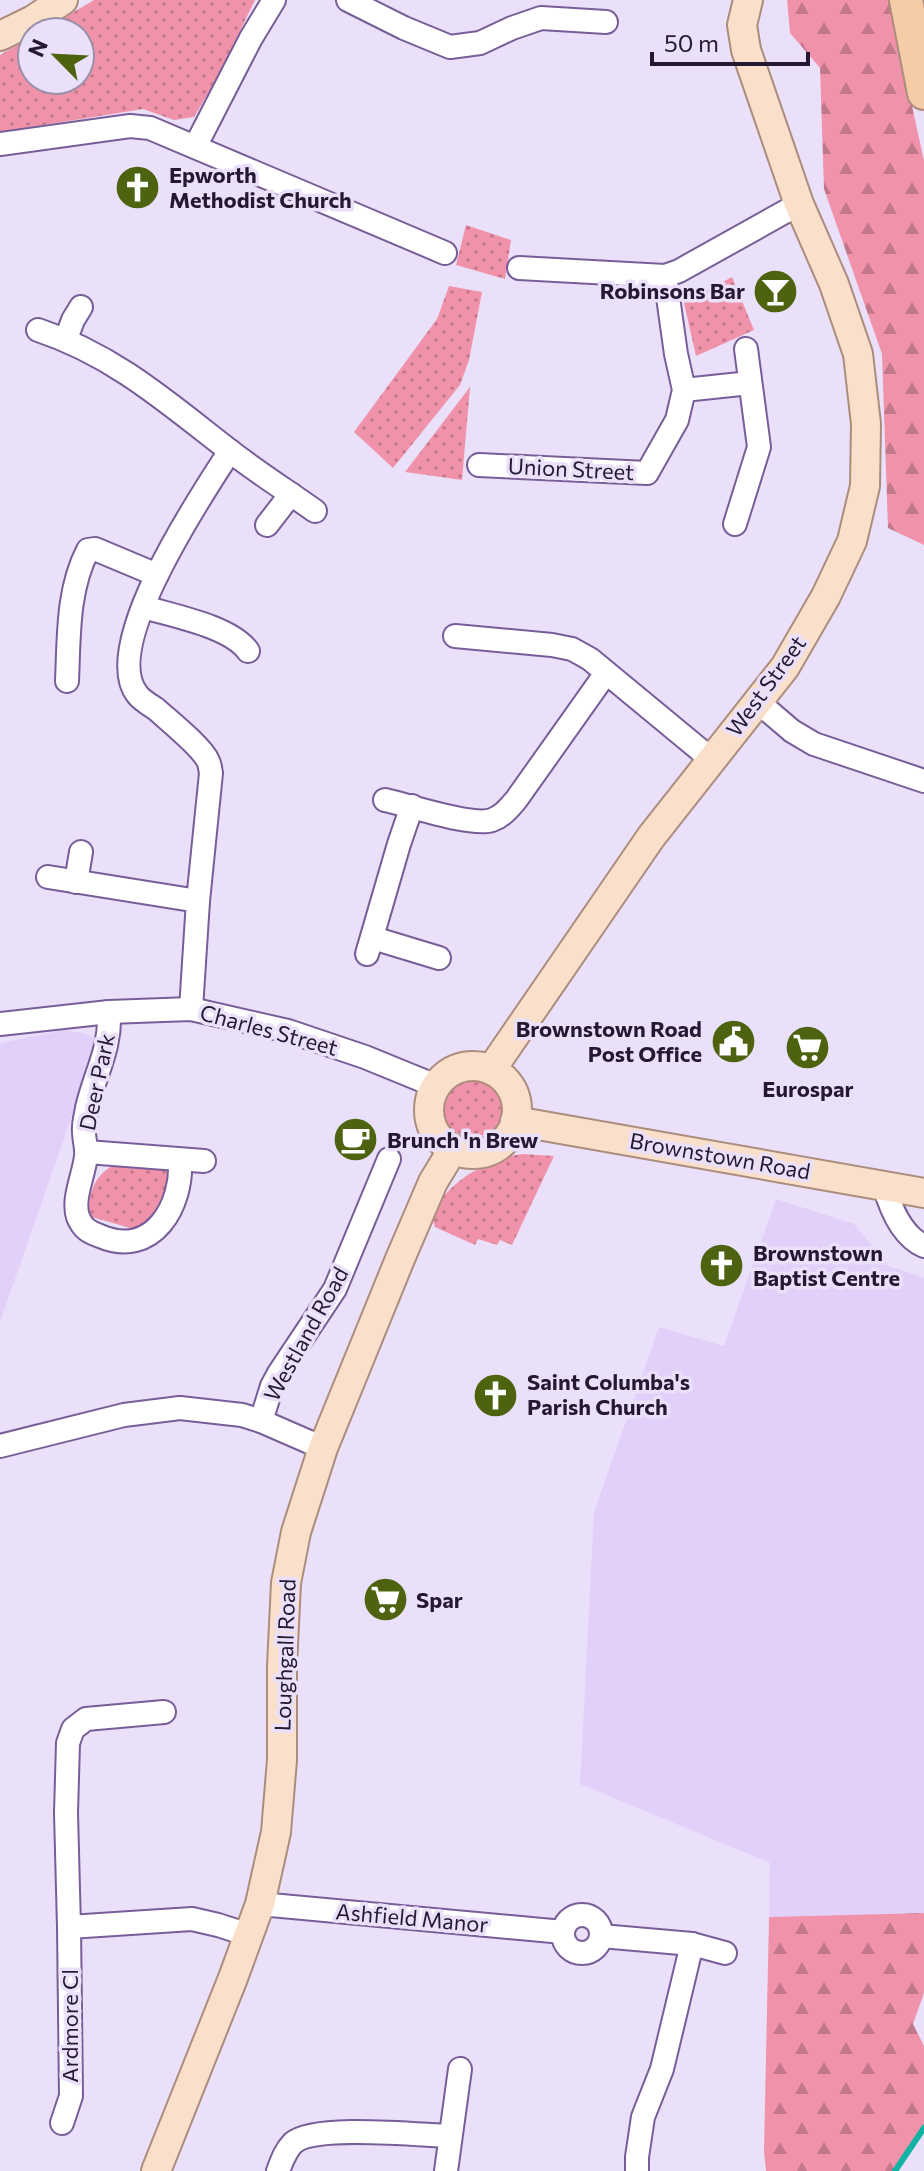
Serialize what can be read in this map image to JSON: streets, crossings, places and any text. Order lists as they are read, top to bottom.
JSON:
{
  "streets": {
    "main road": ["West Street", "Brownstown Road", "Loughgall Road"],
    "street": [
      "Union Street",
      "Charles Street",
      "Deer Park",
      "Westland Road",
      "Ashfield Manor",
      "Ardmore Cl"
    ]
  },
  "crossings": [
    ["West Street", "Charles Street"],
    ["West Street", "Brownstown Road"],
    ["West Street", "Loughgall Road"],
    ["Charles Street", "Deer Park"],
    ["Charles Street", "Brownstown Road"],
    ["Charles Street", "Loughgall Road"],
    ["Brownstown Road", "Loughgall Road"],
    ["Westland Road", "Loughgall Road"],
    ["Loughgall Road", "Ashfield Manor"]
  ],
  "places": {
    "church": ["Epworth Methodist Church", "Brownstown Baptist Centre", "Saint Columba's Parish Church"],
    "bar": ["Robinsons Bar"],
    "public building": ["Brownstown Road Post Office"],
    "supermarket": ["Eurospar", "Spar"],
    "cafe": ["Brunch 'n Brew"]
  },
  "scale_bar": "50 m",
  "north": "top left"
}
